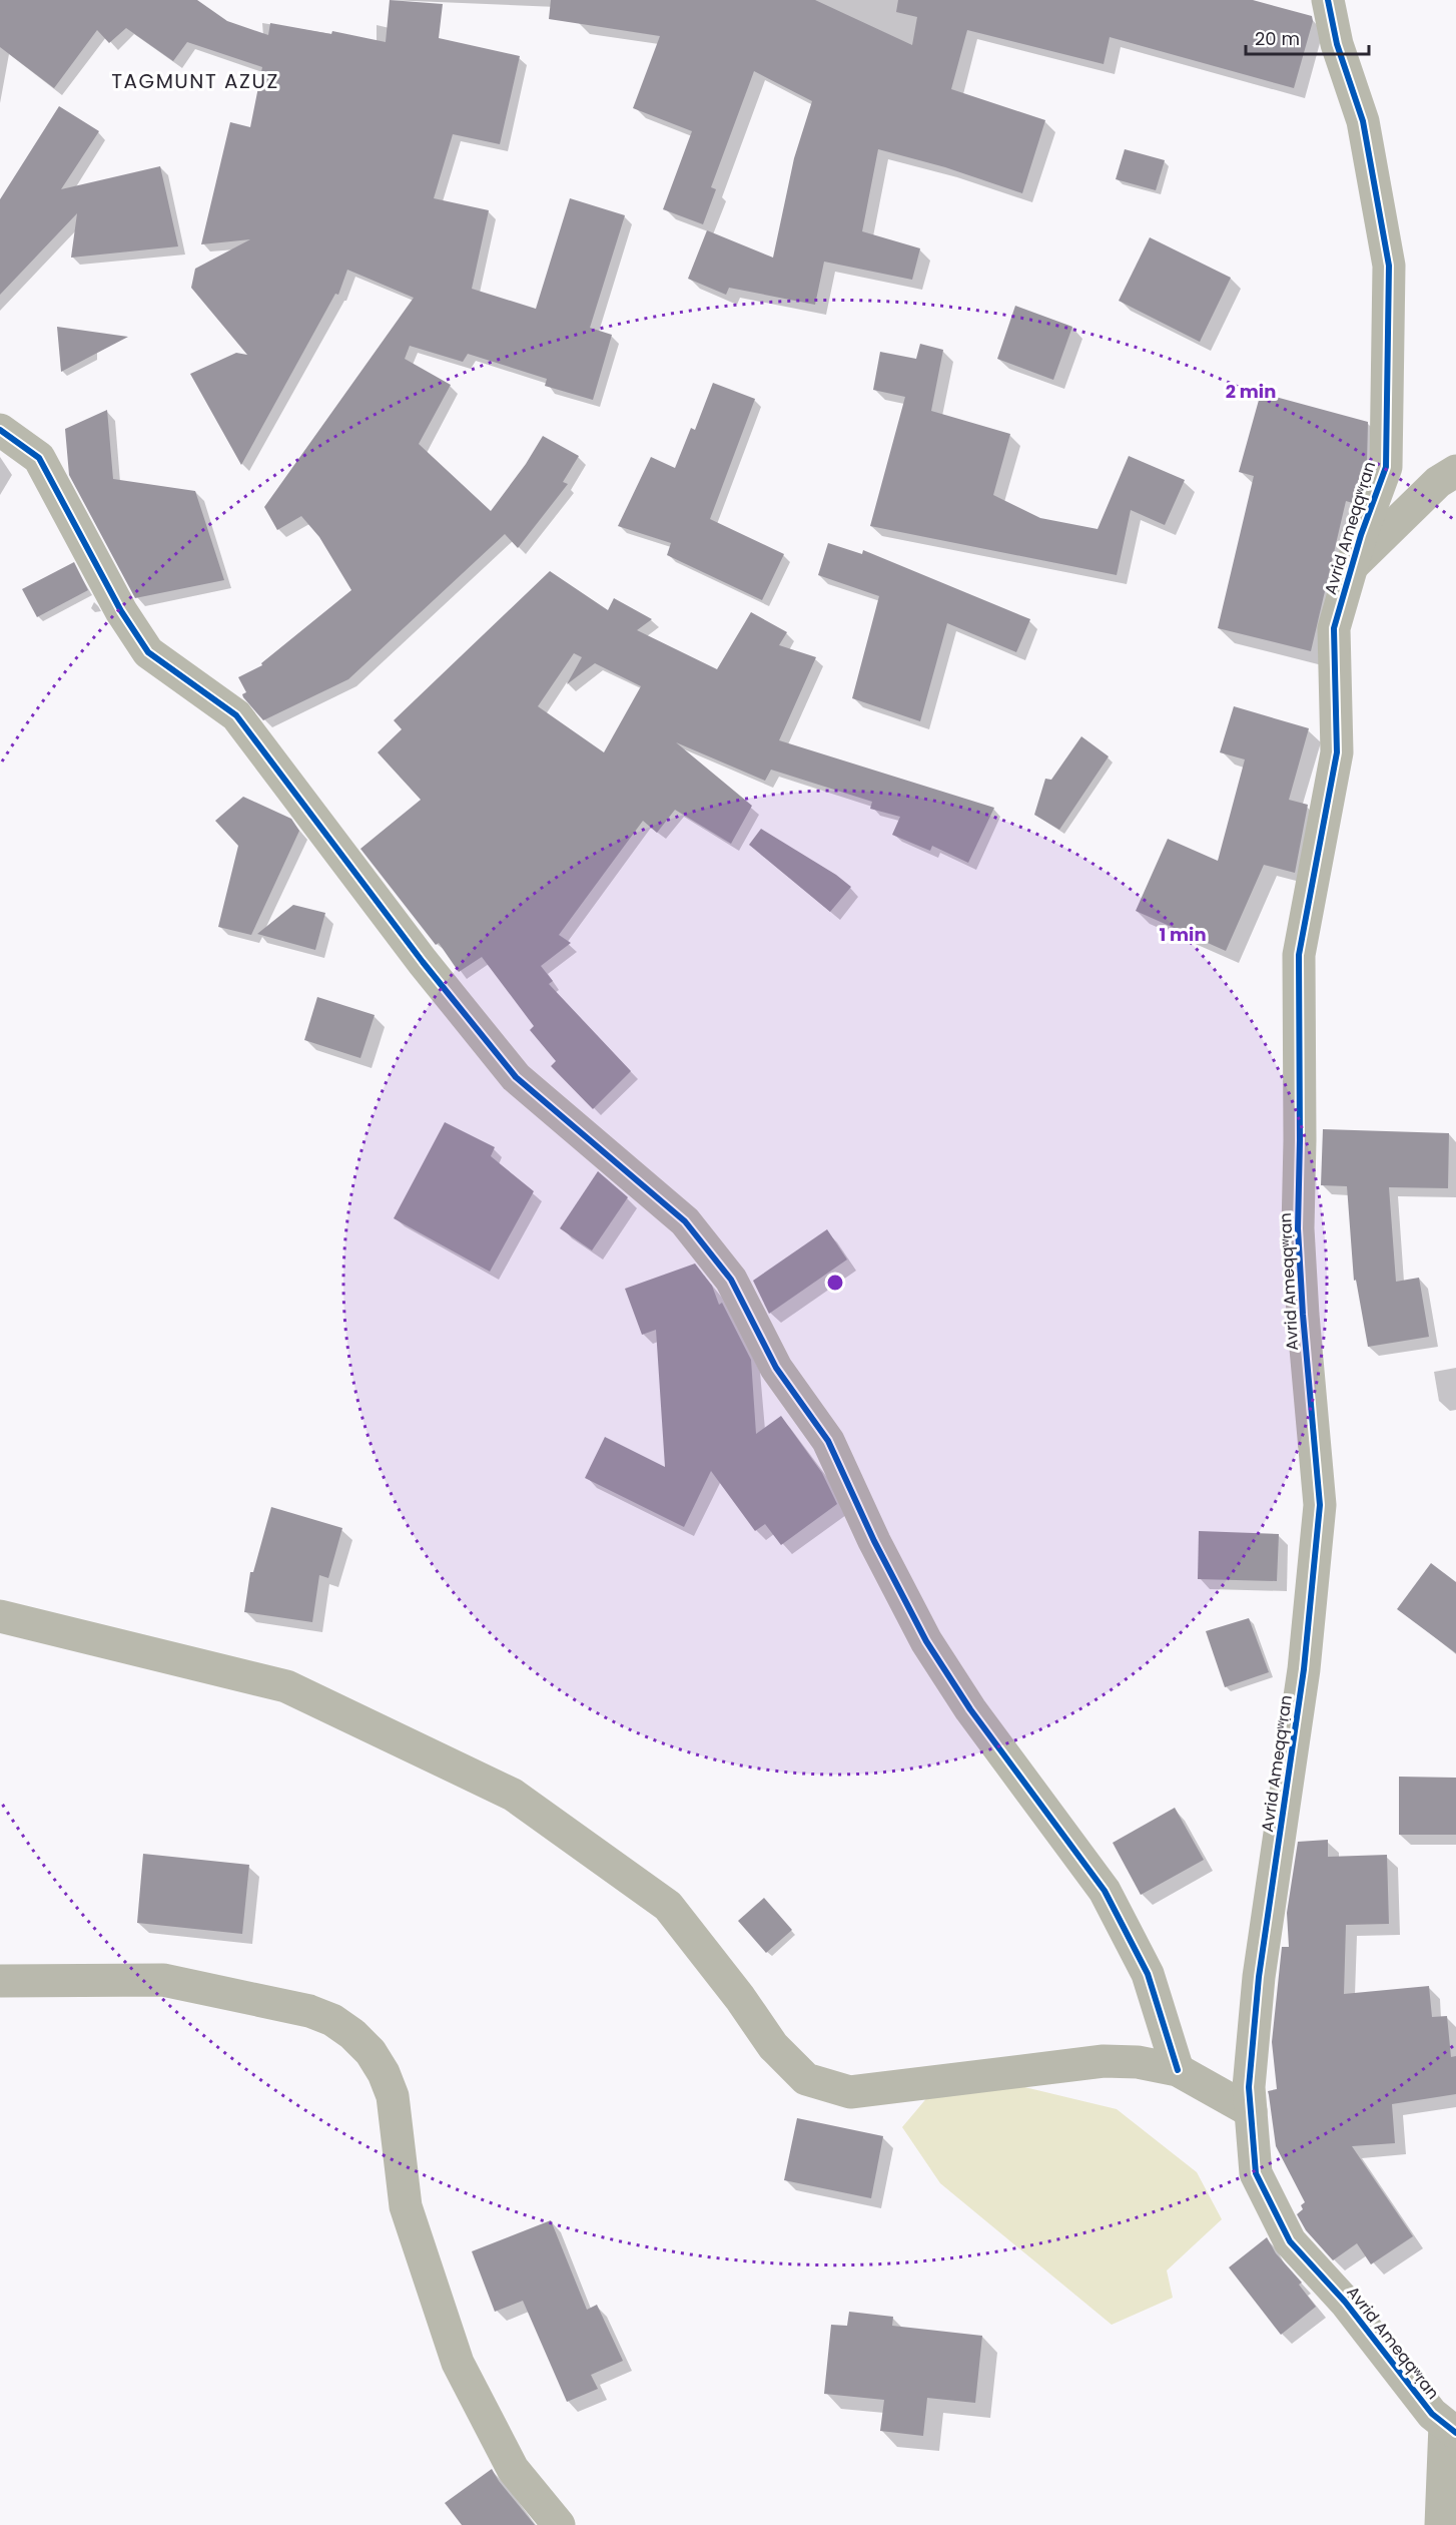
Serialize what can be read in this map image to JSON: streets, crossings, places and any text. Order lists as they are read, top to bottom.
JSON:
{
  "streets": {
    "street": ["Avrid Ameqqʷṛan"]
  },
  "districts": ["TAGMUNT AZUZ"],
  "scale_bar": "20 m",
  "rings": ["2 min", "1 min"]
}
